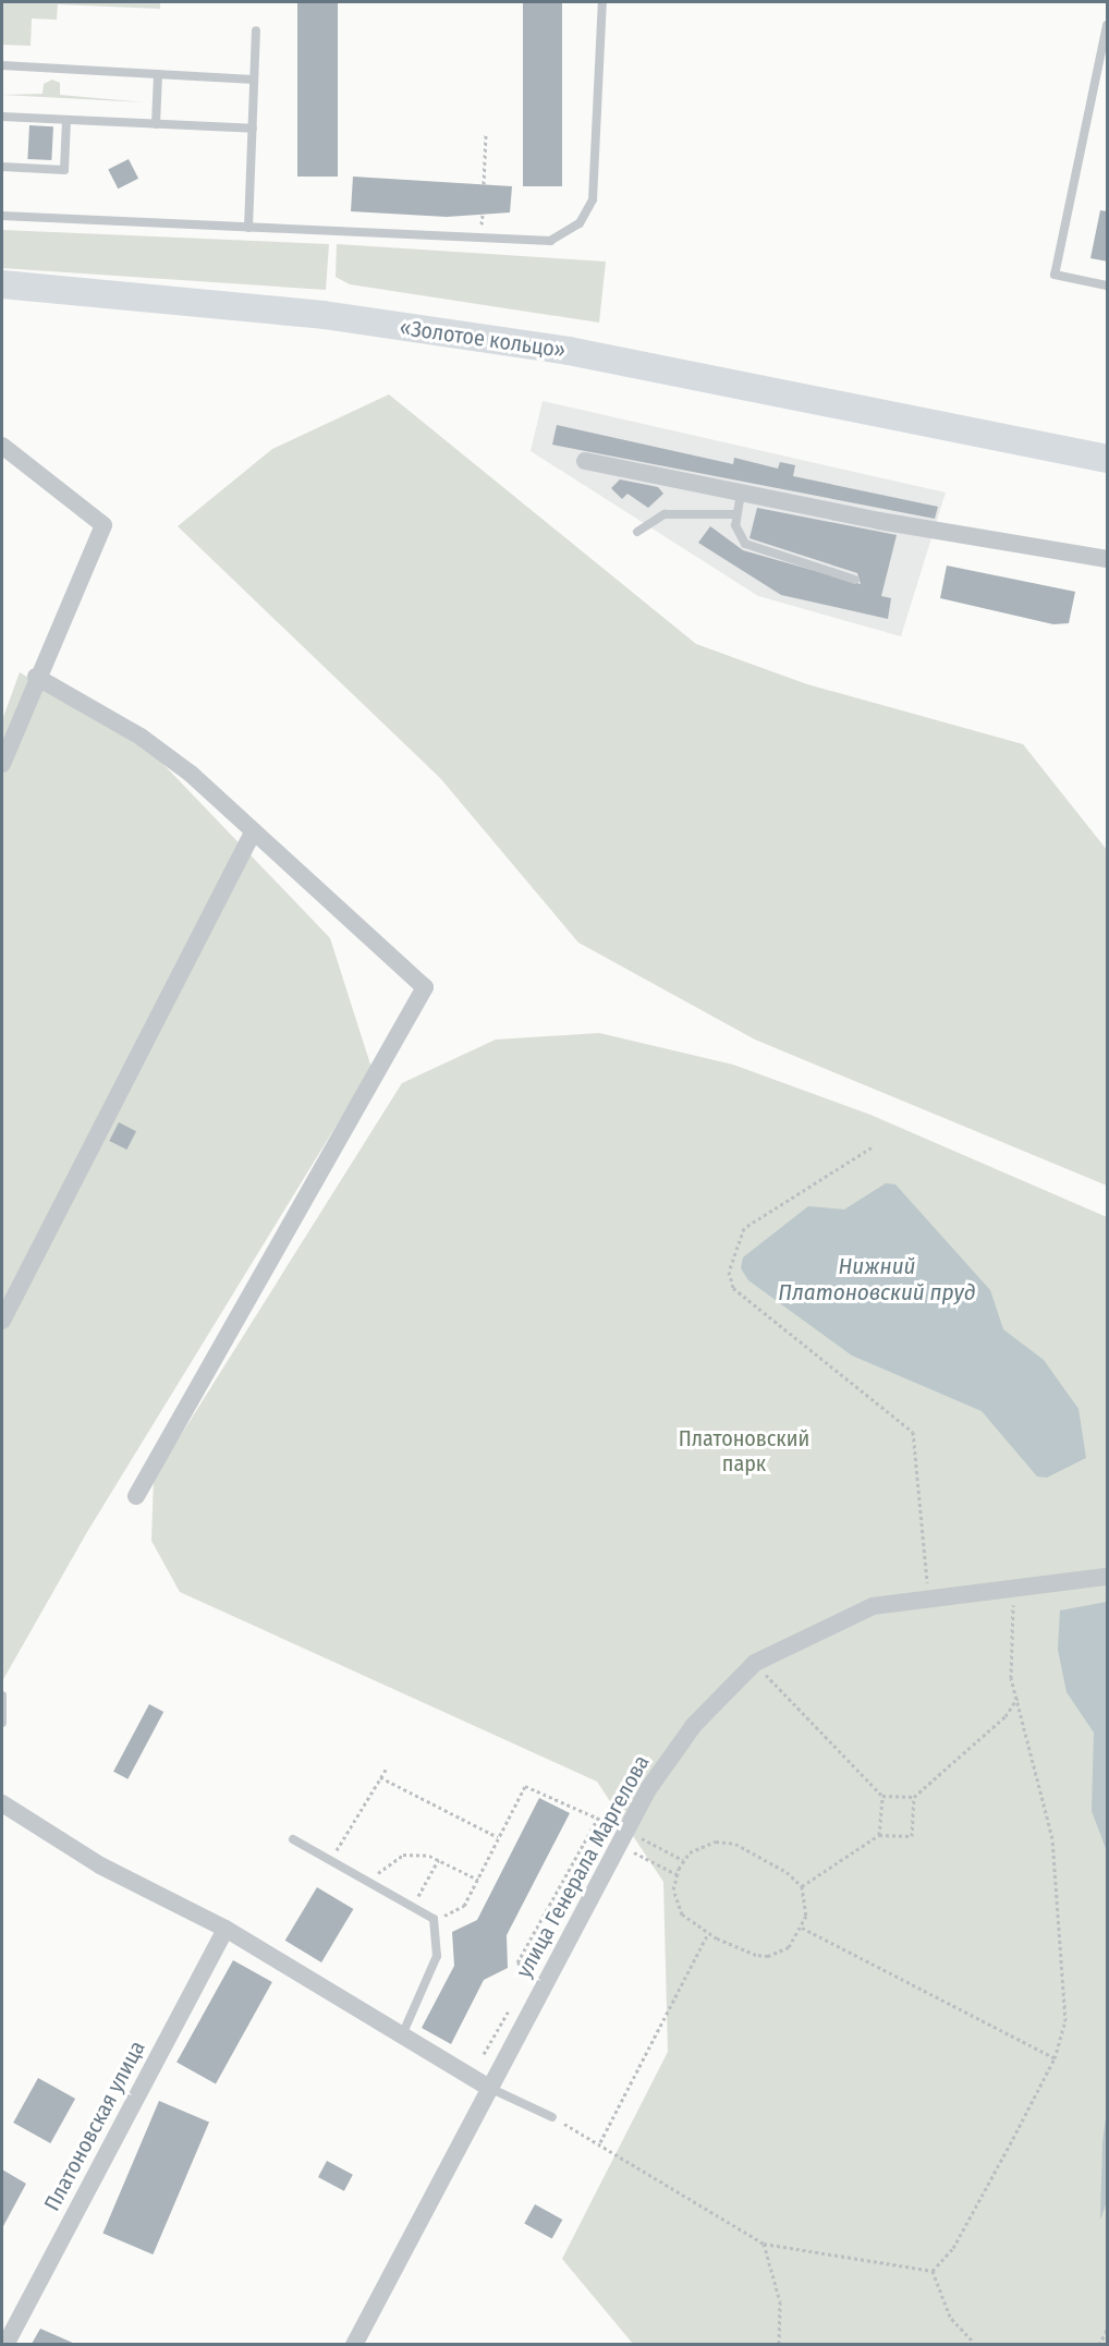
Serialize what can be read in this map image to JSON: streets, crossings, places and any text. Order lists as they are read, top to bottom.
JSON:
{
  "streets": {
    "main road": ["«Золотое кольцо»"],
    "street": ["улица Генерала Маргелова", "Платоновская улица"]
  },
  "water": ["Нижний Платоновский пруд"],
  "parks": ["Платоновский парк"]
}
